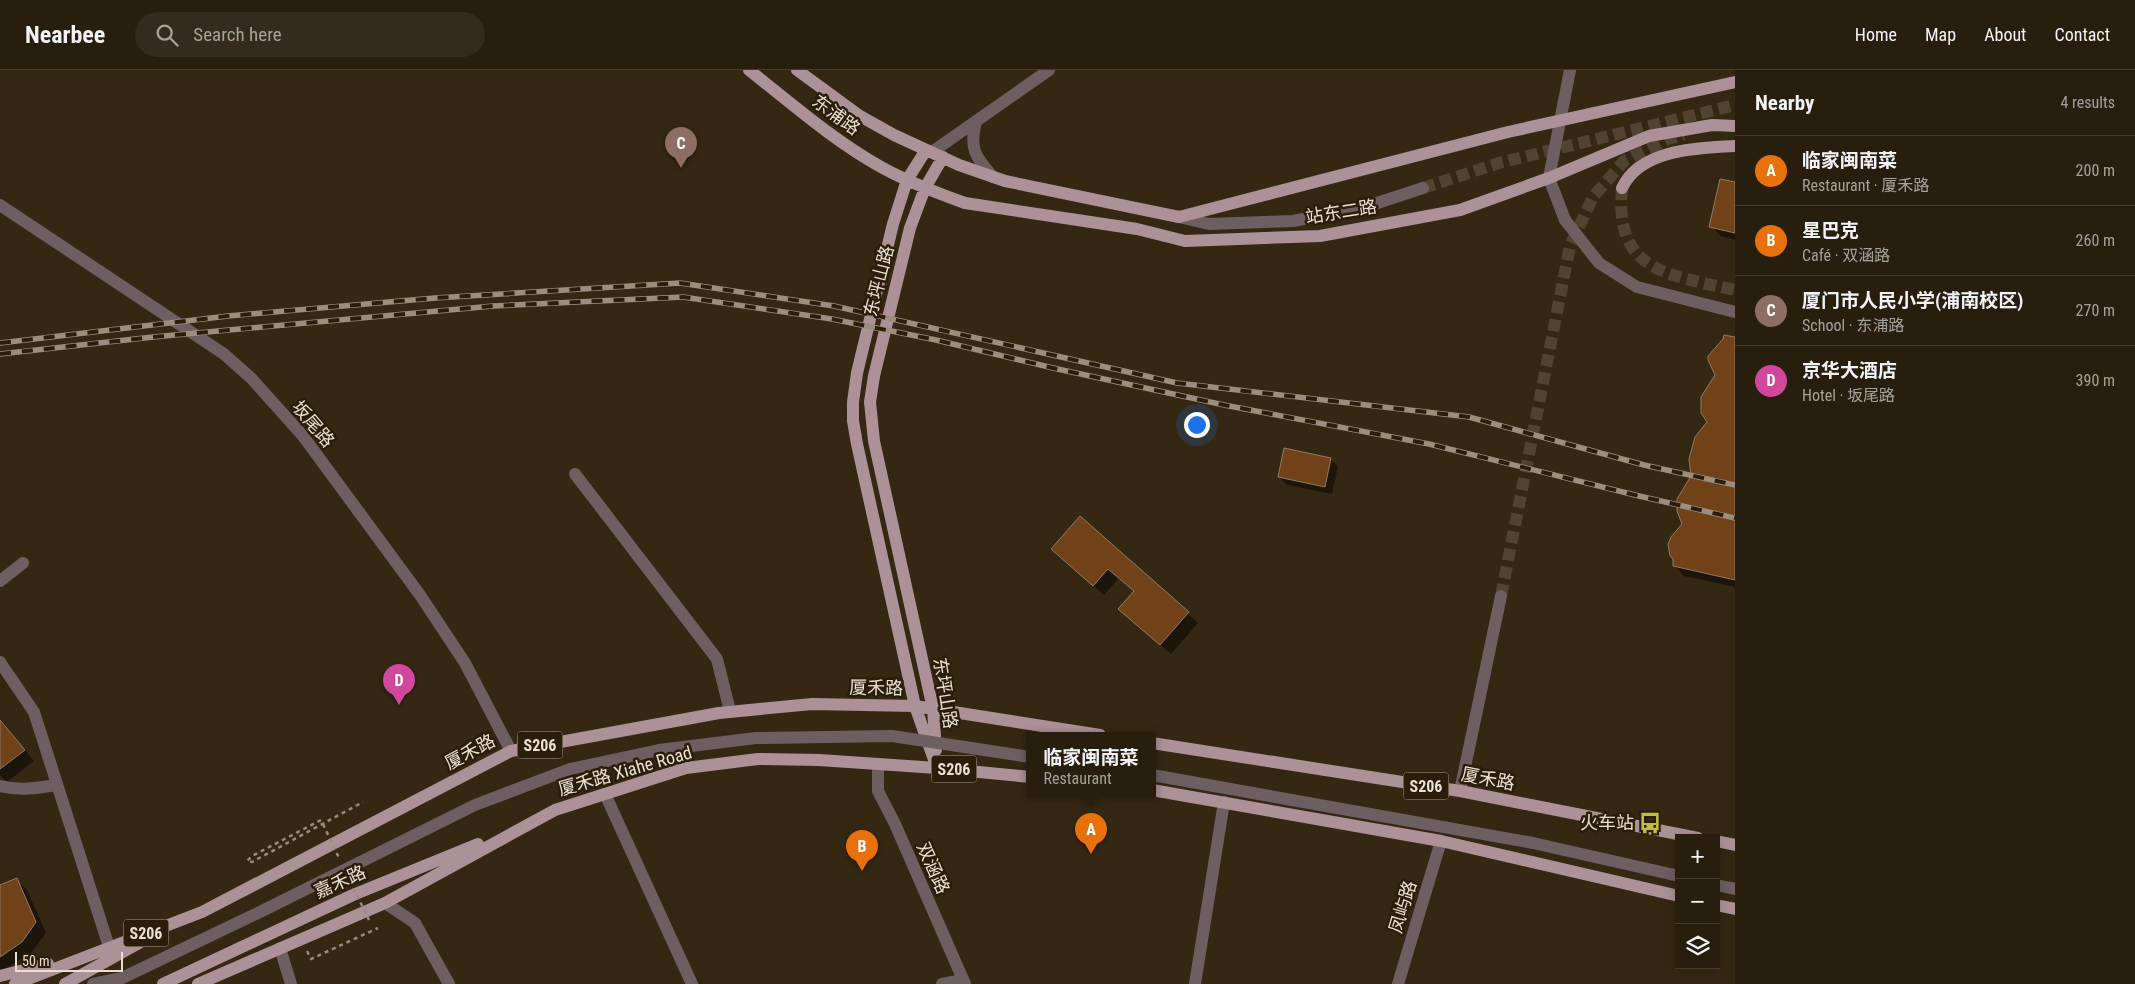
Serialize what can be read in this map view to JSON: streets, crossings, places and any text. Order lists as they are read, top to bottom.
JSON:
{
  "streets": {
    "main road": [
      "东浦路",
      "站东二路",
      "东坪山路",
      "厦禾路",
      "S206",
      "厦禾路 Xiahe Road",
      "嘉禾路"
    ],
    "street": ["坂尾路", "双涵路", "凤屿路"]
  },
  "crossings": [
    ["东浦路", "站东二路"],
    ["东浦路", "东坪山路"],
    ["站东二路", "东坪山路"],
    ["东坪山路", "厦禾路"],
    ["东坪山路", "S206"],
    ["坂尾路", "厦禾路"],
    ["厦禾路", "S206"],
    ["S206", "厦禾路 Xiahe Road"],
    ["S206", "双涵路"],
    ["S206", "嘉禾路"],
    ["厦禾路 Xiahe Road", "双涵路"],
    ["厦禾路 Xiahe Road", "嘉禾路"]
  ],
  "places": {
    "bus stop": ["火车站"]
  },
  "scale_bar": "50 m",
  "page": {
    "header": "Nearbee",
    "search": "Search here",
    "nav": [
      "Home",
      "Map",
      "About",
      "Contact"
    ],
    "heading": ["Nearby", "4 results"],
    "pins": [
      "C",
      "D",
      "A",
      "B"
    ],
    "list": [
      {
        "mark": "A",
        "name": "临家闽南菜",
        "note": "Restaurant · 厦禾路",
        "value": "200 m"
      },
      {
        "mark": "B",
        "name": "星巴克",
        "note": "Café · 双涵路",
        "value": "260 m"
      },
      {
        "mark": "C",
        "name": "厦门市人民小学(浦南校区)",
        "note": "School · 东浦路",
        "value": "270 m"
      },
      {
        "mark": "D",
        "name": "京华大酒店",
        "note": "Hotel · 坂尾路",
        "value": "390 m"
      }
    ],
    "popup": ["临家闽南菜", "Restaurant"],
    "map_buttons": ["+", "−"],
    "scale": "50 m"
  }
}
